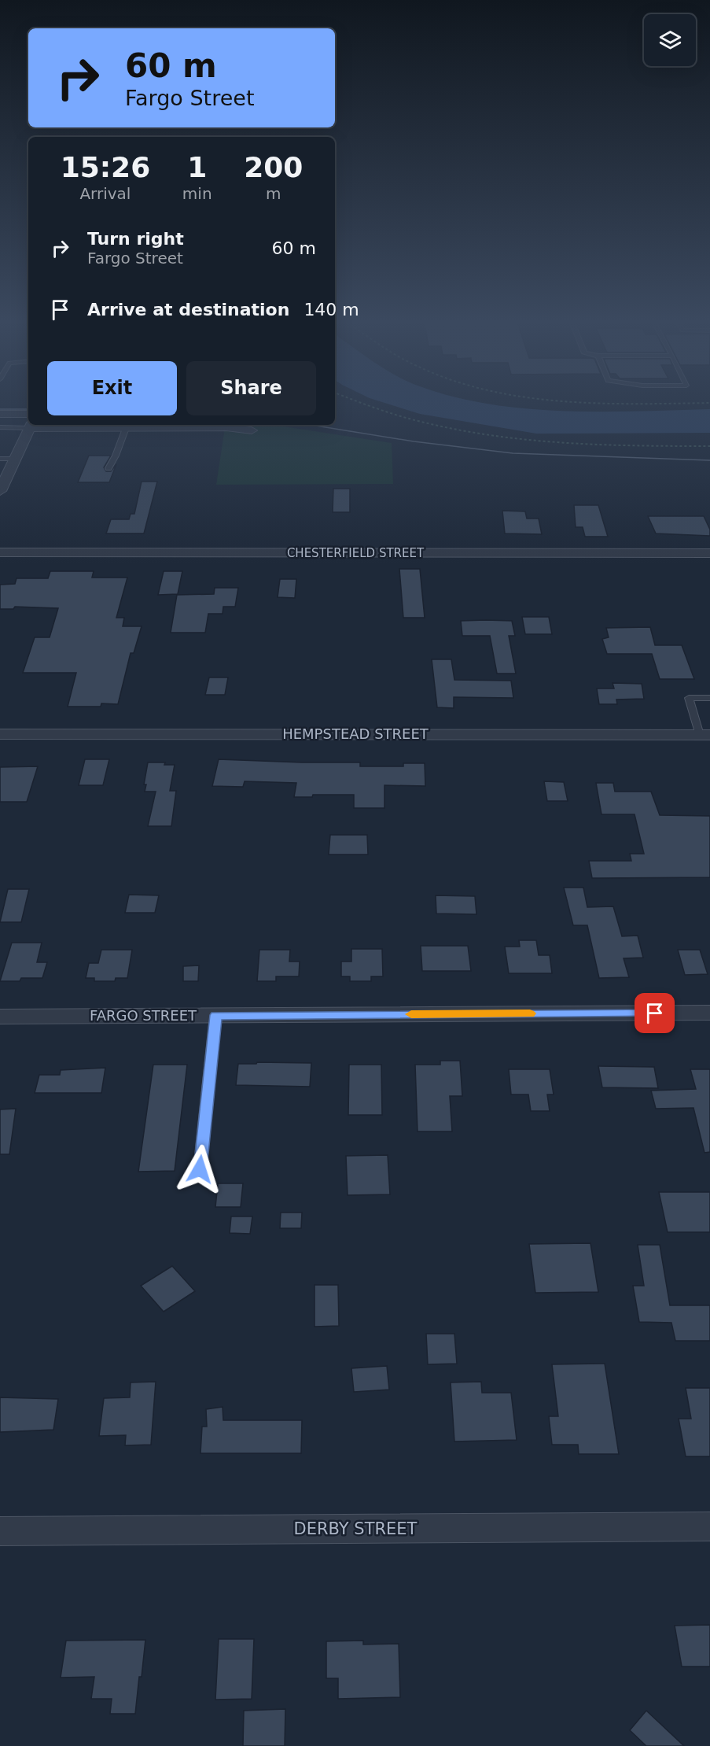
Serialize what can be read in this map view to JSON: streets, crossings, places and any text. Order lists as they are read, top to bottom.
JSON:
{
  "streets": {
    "street": [
      "CHESTERFIELD STREET",
      "HEMPSTEAD STREET",
      "FARGO STREET",
      "DERBY STREET"
    ]
  },
  "page": {
    "turn": ["60 m", "Fargo Street"],
    "eta": [
      "15:26",
      "Arrival",
      "1",
      "min",
      "200",
      "m"
    ],
    "list": [
      {
        "name": "Turn right",
        "note": "Fargo Street",
        "value": "60 m"
      },
      {
        "name": "Arrive at destination",
        "value": "140 m"
      }
    ],
    "buttons": ["Exit", "Share"]
  }
}
